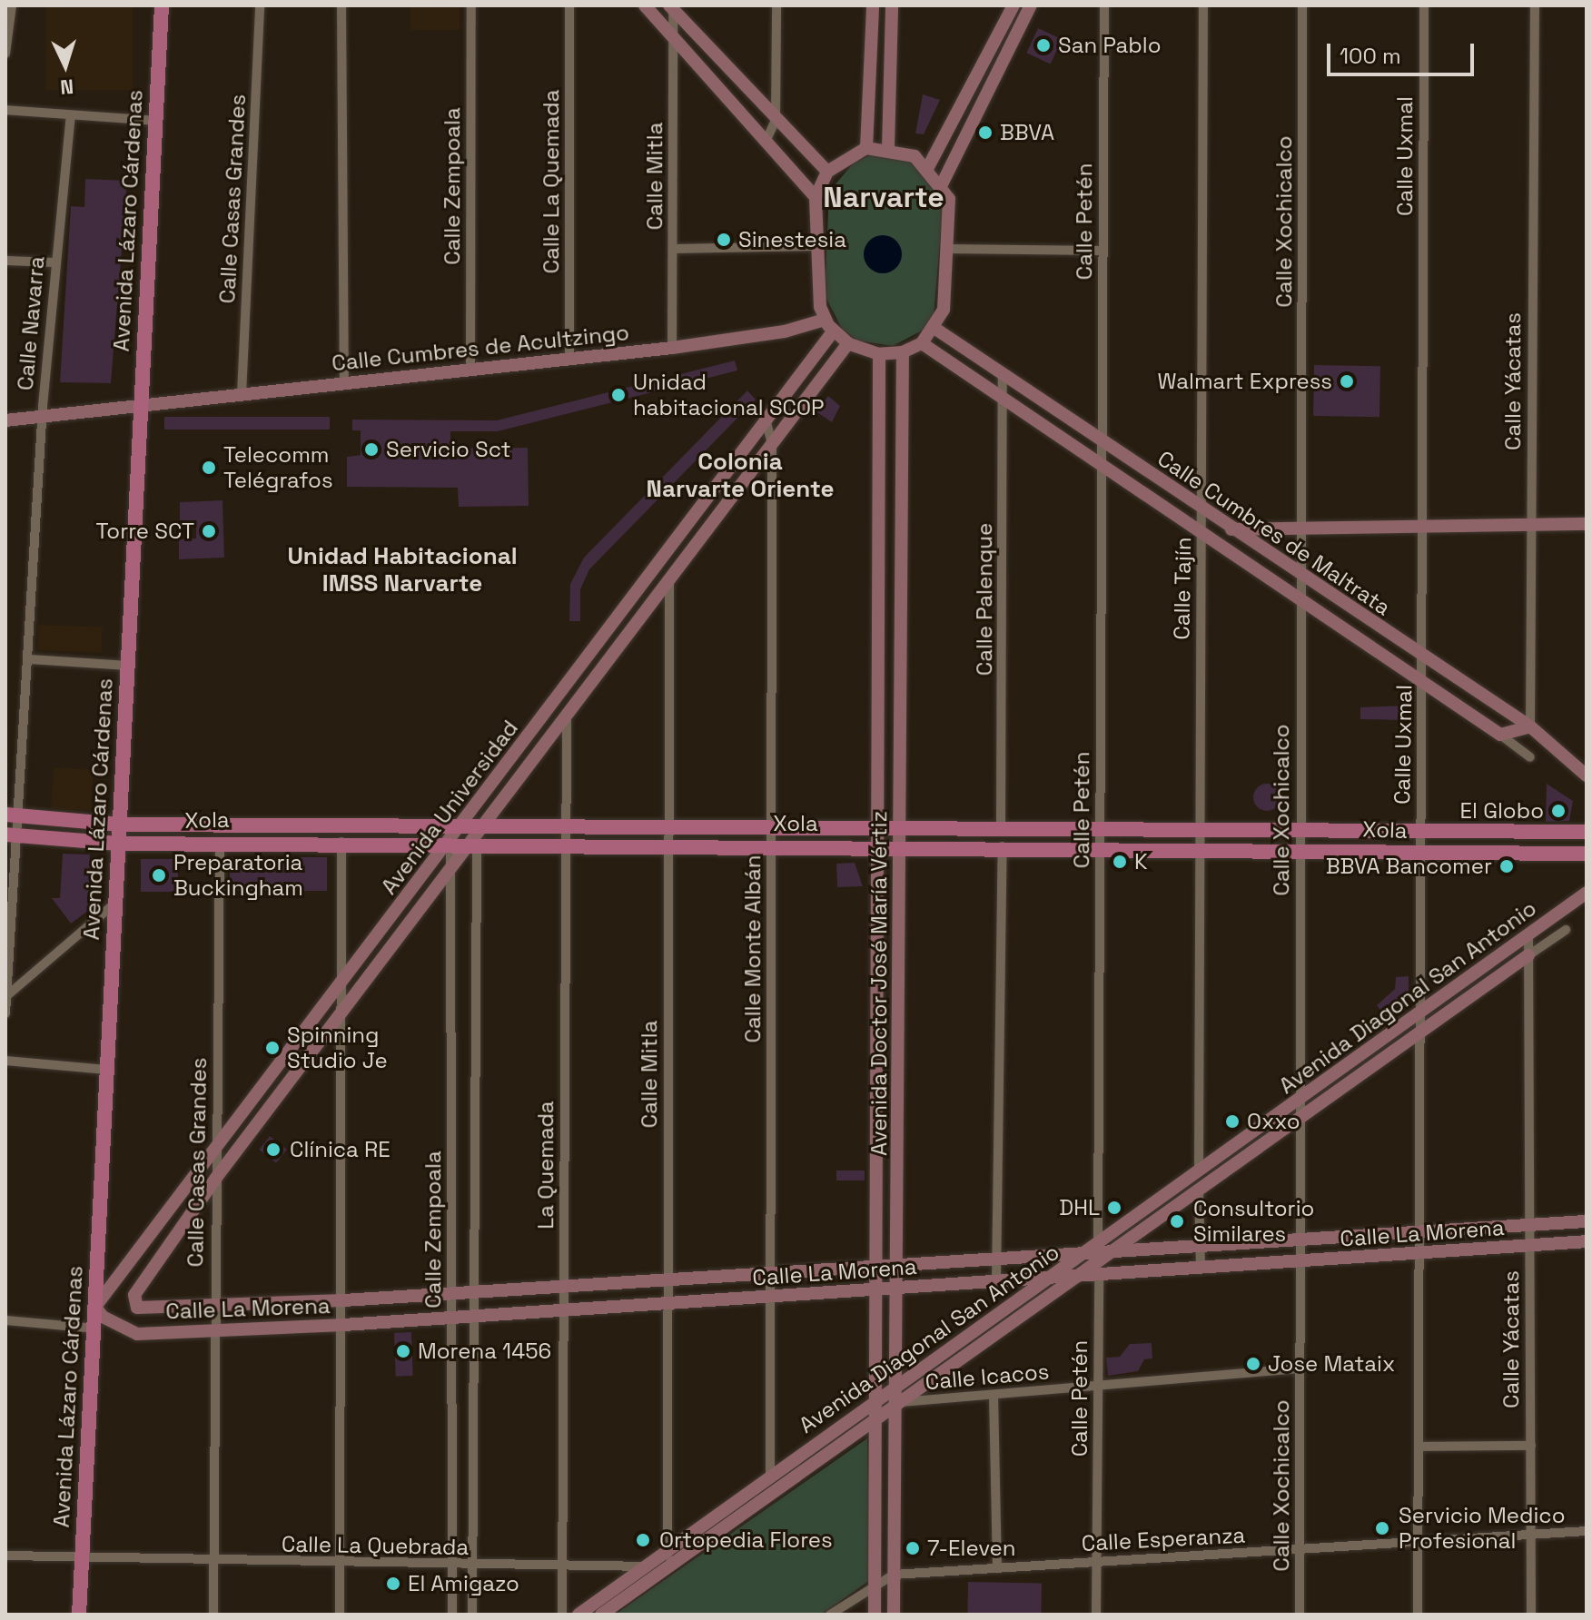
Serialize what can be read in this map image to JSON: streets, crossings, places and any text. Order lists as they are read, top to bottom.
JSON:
{
  "streets": {
    "main road": [
      "Avenida Lázaro Cárdenas",
      "Calle Cumbres de Acultzingo",
      "Calle Cumbres de Maltrata",
      "Avenida Universidad",
      "Xola",
      "Avenida Doctor José María Vértiz",
      "Avenida Diagonal San Antonio",
      "Calle La Morena"
    ],
    "street": [
      "Calle Uxmal",
      "Calle Mitla",
      "Calle La Quemada",
      "Calle Zempoala",
      "Calle Casas Grandes",
      "Calle Petén",
      "Calle Xochicalco",
      "Calle Navarra",
      "Calle Yácatas",
      "Calle Tajín",
      "Calle Palenque",
      "Calle Monte Albán",
      "La Quemada",
      "Calle Icacos",
      "Calle Esperanza",
      "Calle La Quebrada"
    ]
  },
  "crossings": [
    ["Calle Uxmal", "Calle Cumbres de Maltrata"],
    ["Calle Uxmal", "Xola"],
    ["Calle Uxmal", "Avenida Diagonal San Antonio"],
    ["Calle Uxmal", "Calle La Morena"],
    ["Calle Uxmal", "Calle Esperanza"],
    ["Calle Mitla", "Calle Cumbres de Acultzingo"],
    ["Calle Mitla", "Avenida Universidad"],
    ["Calle Mitla", "Xola"],
    ["Calle Mitla", "Avenida Diagonal San Antonio"],
    ["Calle Mitla", "Calle La Morena"],
    ["Calle Mitla", "Calle La Quebrada"],
    ["Calle La Quemada", "Calle Cumbres de Acultzingo"],
    ["Calle Zempoala", "Calle Cumbres de Acultzingo"],
    ["Calle Zempoala", "Avenida Universidad"],
    ["Calle Zempoala", "Xola"],
    ["Calle Zempoala", "Calle La Morena"],
    ["Calle Zempoala", "Calle La Quebrada"],
    ["Calle Casas Grandes", "Calle Cumbres de Acultzingo"],
    ["Calle Casas Grandes", "Avenida Universidad"],
    ["Calle Casas Grandes", "Xola"],
    ["Calle Casas Grandes", "Calle La Morena"],
    ["Calle Casas Grandes", "Calle La Quebrada"],
    ["Avenida Lázaro Cárdenas", "Calle Cumbres de Acultzingo"],
    ["Avenida Lázaro Cárdenas", "Avenida Universidad"],
    ["Avenida Lázaro Cárdenas", "Xola"],
    ["Avenida Lázaro Cárdenas", "Calle La Morena"],
    ["Avenida Lázaro Cárdenas", "Calle La Quebrada"],
    ["Calle Petén", "Calle Cumbres de Maltrata"],
    ["Calle Petén", "Xola"],
    ["Calle Petén", "Avenida Diagonal San Antonio"],
    ["Calle Petén", "Calle La Morena"],
    ["Calle Petén", "Calle Icacos"],
    ["Calle Petén", "Calle Esperanza"],
    ["Calle Xochicalco", "Calle Cumbres de Maltrata"],
    ["Calle Xochicalco", "Xola"],
    ["Calle Xochicalco", "Avenida Diagonal San Antonio"],
    ["Calle Xochicalco", "Calle La Morena"],
    ["Calle Xochicalco", "Calle Icacos"],
    ["Calle Xochicalco", "Calle Esperanza"],
    ["Calle Navarra", "Calle Cumbres de Acultzingo"],
    ["Calle Navarra", "Xola"],
    ["Calle Cumbres de Acultzingo", "Calle Cumbres de Maltrata"],
    ["Calle Cumbres de Acultzingo", "Avenida Universidad"],
    ["Calle Cumbres de Acultzingo", "Avenida Doctor José María Vértiz"],
    ["Calle Yácatas", "Calle Cumbres de Maltrata"],
    ["Calle Yácatas", "Avenida Diagonal San Antonio"],
    ["Calle Yácatas", "Calle La Morena"],
    ["Calle Yácatas", "Calle Esperanza"],
    ["Calle Cumbres de Maltrata", "Calle Tajín"],
    ["Calle Cumbres de Maltrata", "Calle Palenque"],
    ["Calle Cumbres de Maltrata", "Avenida Universidad"],
    ["Calle Cumbres de Maltrata", "Avenida Doctor José María Vértiz"],
    ["Calle Tajín", "Xola"],
    ["Calle Tajín", "Avenida Diagonal San Antonio"],
    ["Calle Palenque", "Xola"],
    ["Avenida Universidad", "Xola"],
    ["Avenida Universidad", "Calle Monte Albán"],
    ["Avenida Universidad", "Avenida Doctor José María Vértiz"],
    ["Avenida Universidad", "La Quemada"],
    ["Avenida Universidad", "Calle La Morena"],
    ["Xola", "Calle Monte Albán"],
    ["Xola", "Avenida Doctor José María Vértiz"],
    ["Xola", "La Quemada"],
    ["Calle Monte Albán", "Avenida Diagonal San Antonio"],
    ["Calle Monte Albán", "Calle La Morena"],
    ["Avenida Doctor José María Vértiz", "Avenida Diagonal San Antonio"],
    ["Avenida Doctor José María Vértiz", "Calle La Morena"],
    ["Avenida Doctor José María Vértiz", "Calle Icacos"],
    ["Avenida Doctor José María Vértiz", "Calle Esperanza"],
    ["Avenida Diagonal San Antonio", "Calle La Morena"],
    ["Avenida Diagonal San Antonio", "Calle Icacos"],
    ["Avenida Diagonal San Antonio", "Calle La Quebrada"],
    ["La Quemada", "Calle La Morena"],
    ["La Quemada", "Calle La Quebrada"]
  ],
  "districts": ["Narvarte", "Colonia Narvarte Oriente", "Unidad Habitacional IMSS Narvarte"],
  "places": [
    "San Pablo",
    "BBVA",
    "Sinestesia",
    "Walmart Express",
    "Unidad habitacional SCOP",
    "Servicio Sct",
    "Telecomm Telégrafos",
    "Torre SCT",
    "El Globo",
    "K",
    "BBVA Bancomer",
    "Preparatoria Buckingham",
    "Spinning Studio Je",
    "Oxxo",
    "Clínica RE",
    "DHL",
    "Consultorio Similares",
    "Morena 1456",
    "Jose Mataix",
    "Servicio Medico Profesional",
    "Ortopedia Flores",
    "7-Eleven",
    "El Amigazo"
  ],
  "scale_bar": "100 m",
  "north": "bottom"
}
